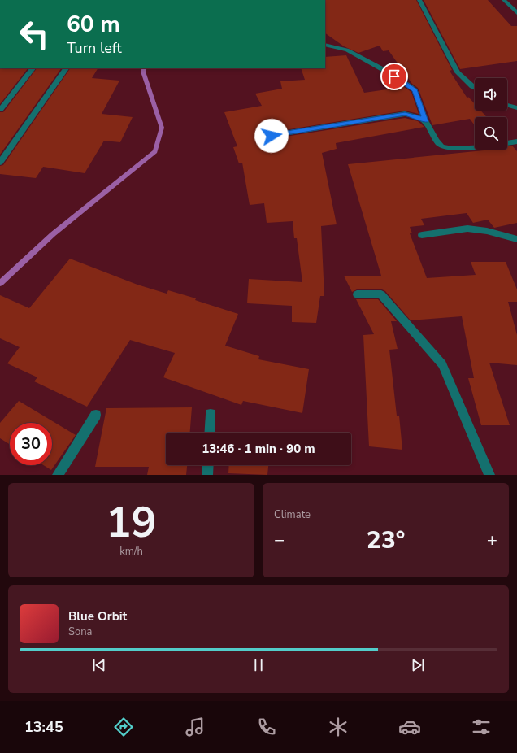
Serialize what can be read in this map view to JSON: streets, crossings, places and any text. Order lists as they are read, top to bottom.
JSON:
{
  "page": {
    "turn": ["60 m", "Turn left"],
    "limit": "30",
    "trip": "13:46 · 1 min · 90 m",
    "tile": [
      ["19", "km/h"],
      "Climate"
    ],
    "heat": ["−", "23°", "+"],
    "song": ["Blue Orbit", "Sona"],
    "tabs": "13:45"
  }
}
